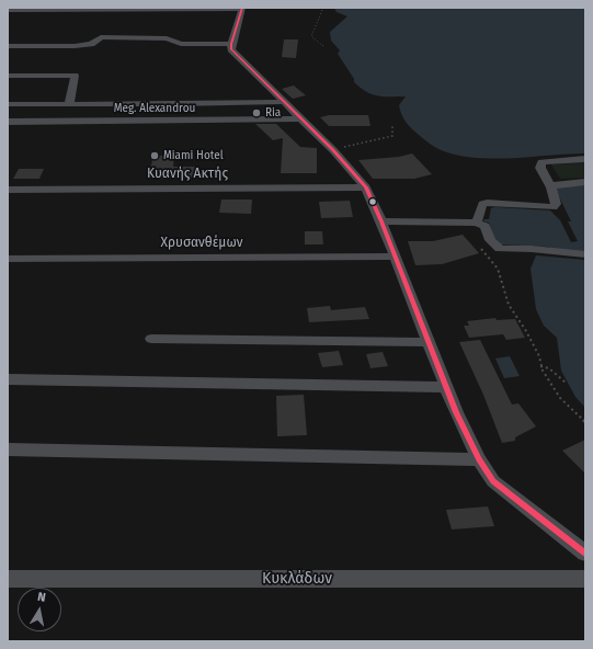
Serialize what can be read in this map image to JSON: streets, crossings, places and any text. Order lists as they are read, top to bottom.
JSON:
{
  "streets": {
    "street": [
      "Meg. Alexandrou",
      "Κυανής Ακτής",
      "Χρυσανθέμων",
      "Κυκλάδων"
    ]
  },
  "places": ["Ria", "Miami Hotel"],
  "north": "top"
}
